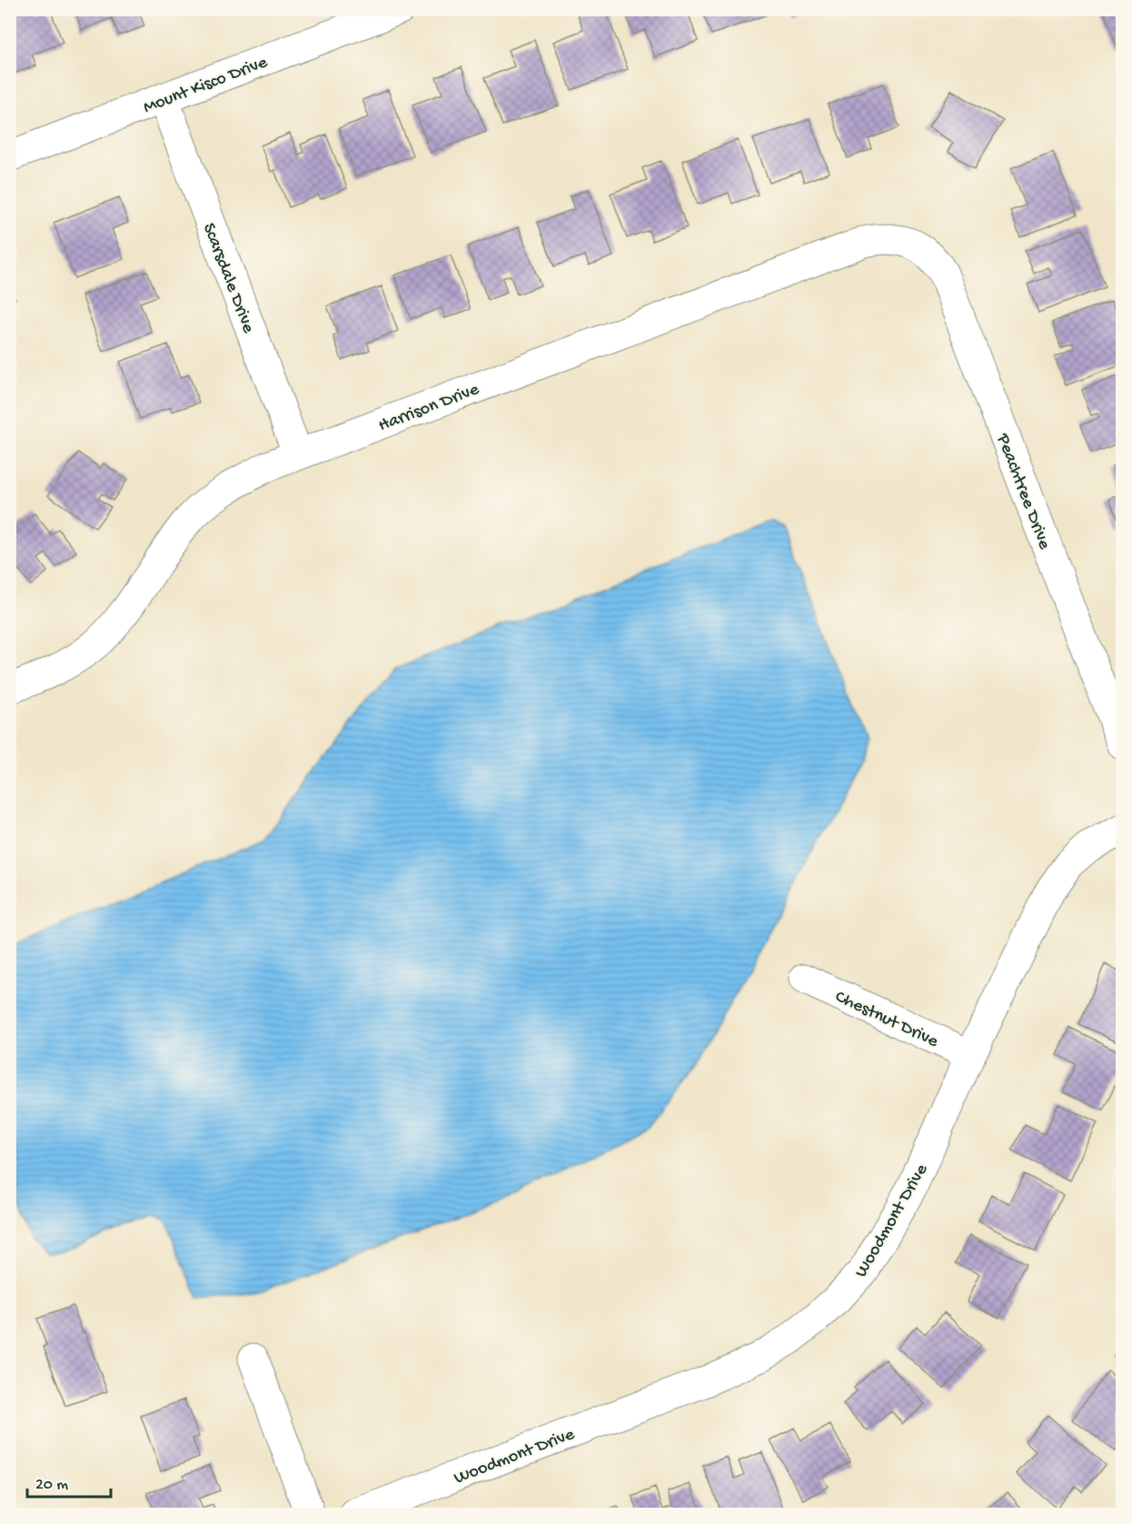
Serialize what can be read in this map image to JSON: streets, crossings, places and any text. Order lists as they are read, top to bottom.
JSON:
{
  "streets": {
    "street": [
      "Mount Kisco Drive",
      "Scarsdale Drive",
      "Harrison Drive",
      "Peachtree Drive",
      "Chestnut Drive",
      "Woodmont Drive"
    ]
  },
  "crossings": [
    ["Mount Kisco Drive", "Scarsdale Drive"],
    ["Scarsdale Drive", "Harrison Drive"],
    ["Harrison Drive", "Peachtree Drive"],
    ["Chestnut Drive", "Woodmont Drive"]
  ],
  "scale_bar": "20 m"
}
